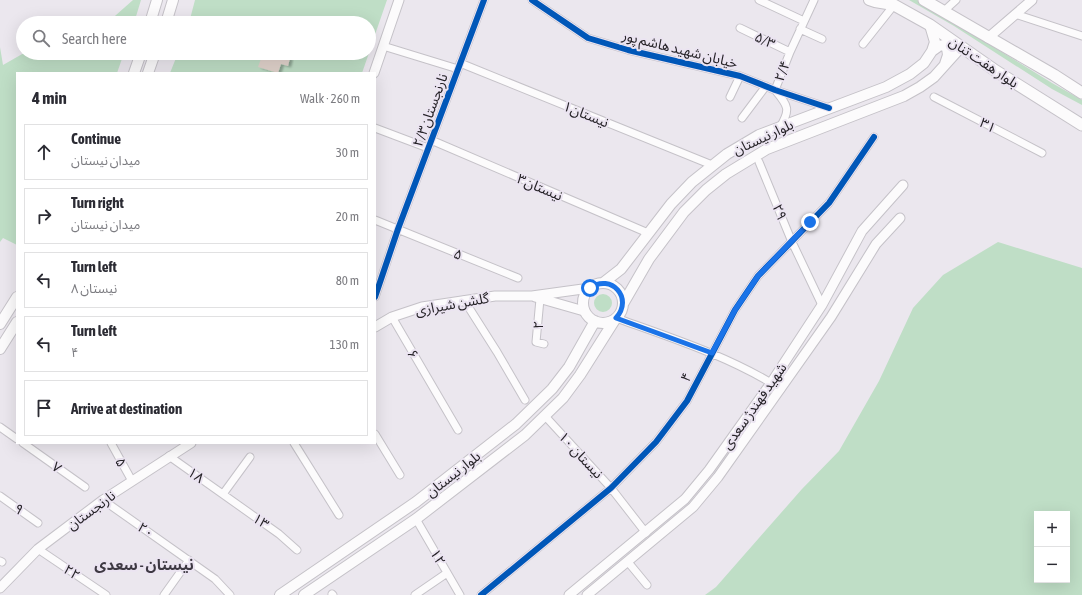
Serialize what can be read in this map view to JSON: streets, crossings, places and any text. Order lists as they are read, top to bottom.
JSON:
{
  "streets": {
    "main road": ["بلوار هفت تنان", "بلوار نیستان"],
    "street": [
      "۵/۳",
      "خیابان شهید هاشم پور",
      "۲/۴",
      "۲/۳نارنجستان",
      "۱نیستان",
      "۳۱",
      "۳نیستان",
      "۲۹",
      "۵",
      "گلشن شیرازی",
      "۲",
      "۶",
      "۴",
      "شهید فهندژ سعدی",
      "نیستان ۱۰",
      "۷",
      "۱۸",
      "۹",
      "نارنجستان",
      "۱۳",
      "۲۰",
      "۱۲",
      "۲۲"
    ]
  },
  "crossings": [
    ["۵/۳", "۲/۴"],
    ["خیابان شهید هاشم پور", "۲/۴"],
    ["خیابان شهید هاشم پور", "بلوار نیستان"],
    ["بلوار هفت تنان", "بلوار نیستان"],
    ["۲/۳نارنجستان", "۱نیستان"],
    ["۲/۳نارنجستان", "۳نیستان"],
    ["۲/۳نارنجستان", "۵"],
    ["۱نیستان", "بلوار نیستان"],
    ["بلوار نیستان", "۳نیستان"],
    ["بلوار نیستان", "گلشن شیرازی"],
    ["بلوار نیستان", "نیستان ۱۰"],
    ["بلوار نیستان", "۱۲"],
    ["۲۹", "۴"],
    ["۲۹", "شهید فهندژ سعدی"],
    ["۵", "نارنجستان"],
    ["گلشن شیرازی", "۲"],
    ["گلشن شیرازی", "۶"],
    ["۴", "نیستان ۱۰"],
    ["شهید فهندژ سعدی", "نیستان ۱۰"],
    ["۱۸", "نارنجستان"],
    ["۱۸", "۱۳"],
    ["نارنجستان", "۲۰"],
    ["نارنجستان", "۲۲"]
  ],
  "districts": ["نیستان - سعدی"],
  "page": {
    "search": "Search here",
    "heading": ["4 min", "Walk · 260 m"],
    "list": [
      ["Continue", "میدان نیستان", "30 m"],
      ["Turn right", "میدان نیستان", "20 m"],
      ["Turn left", "نیستان ۸", "80 m"],
      ["Turn left", "۴", "130 m"],
      "Arrive at destination"
    ],
    "map_buttons": ["+", "−"]
  }
}
